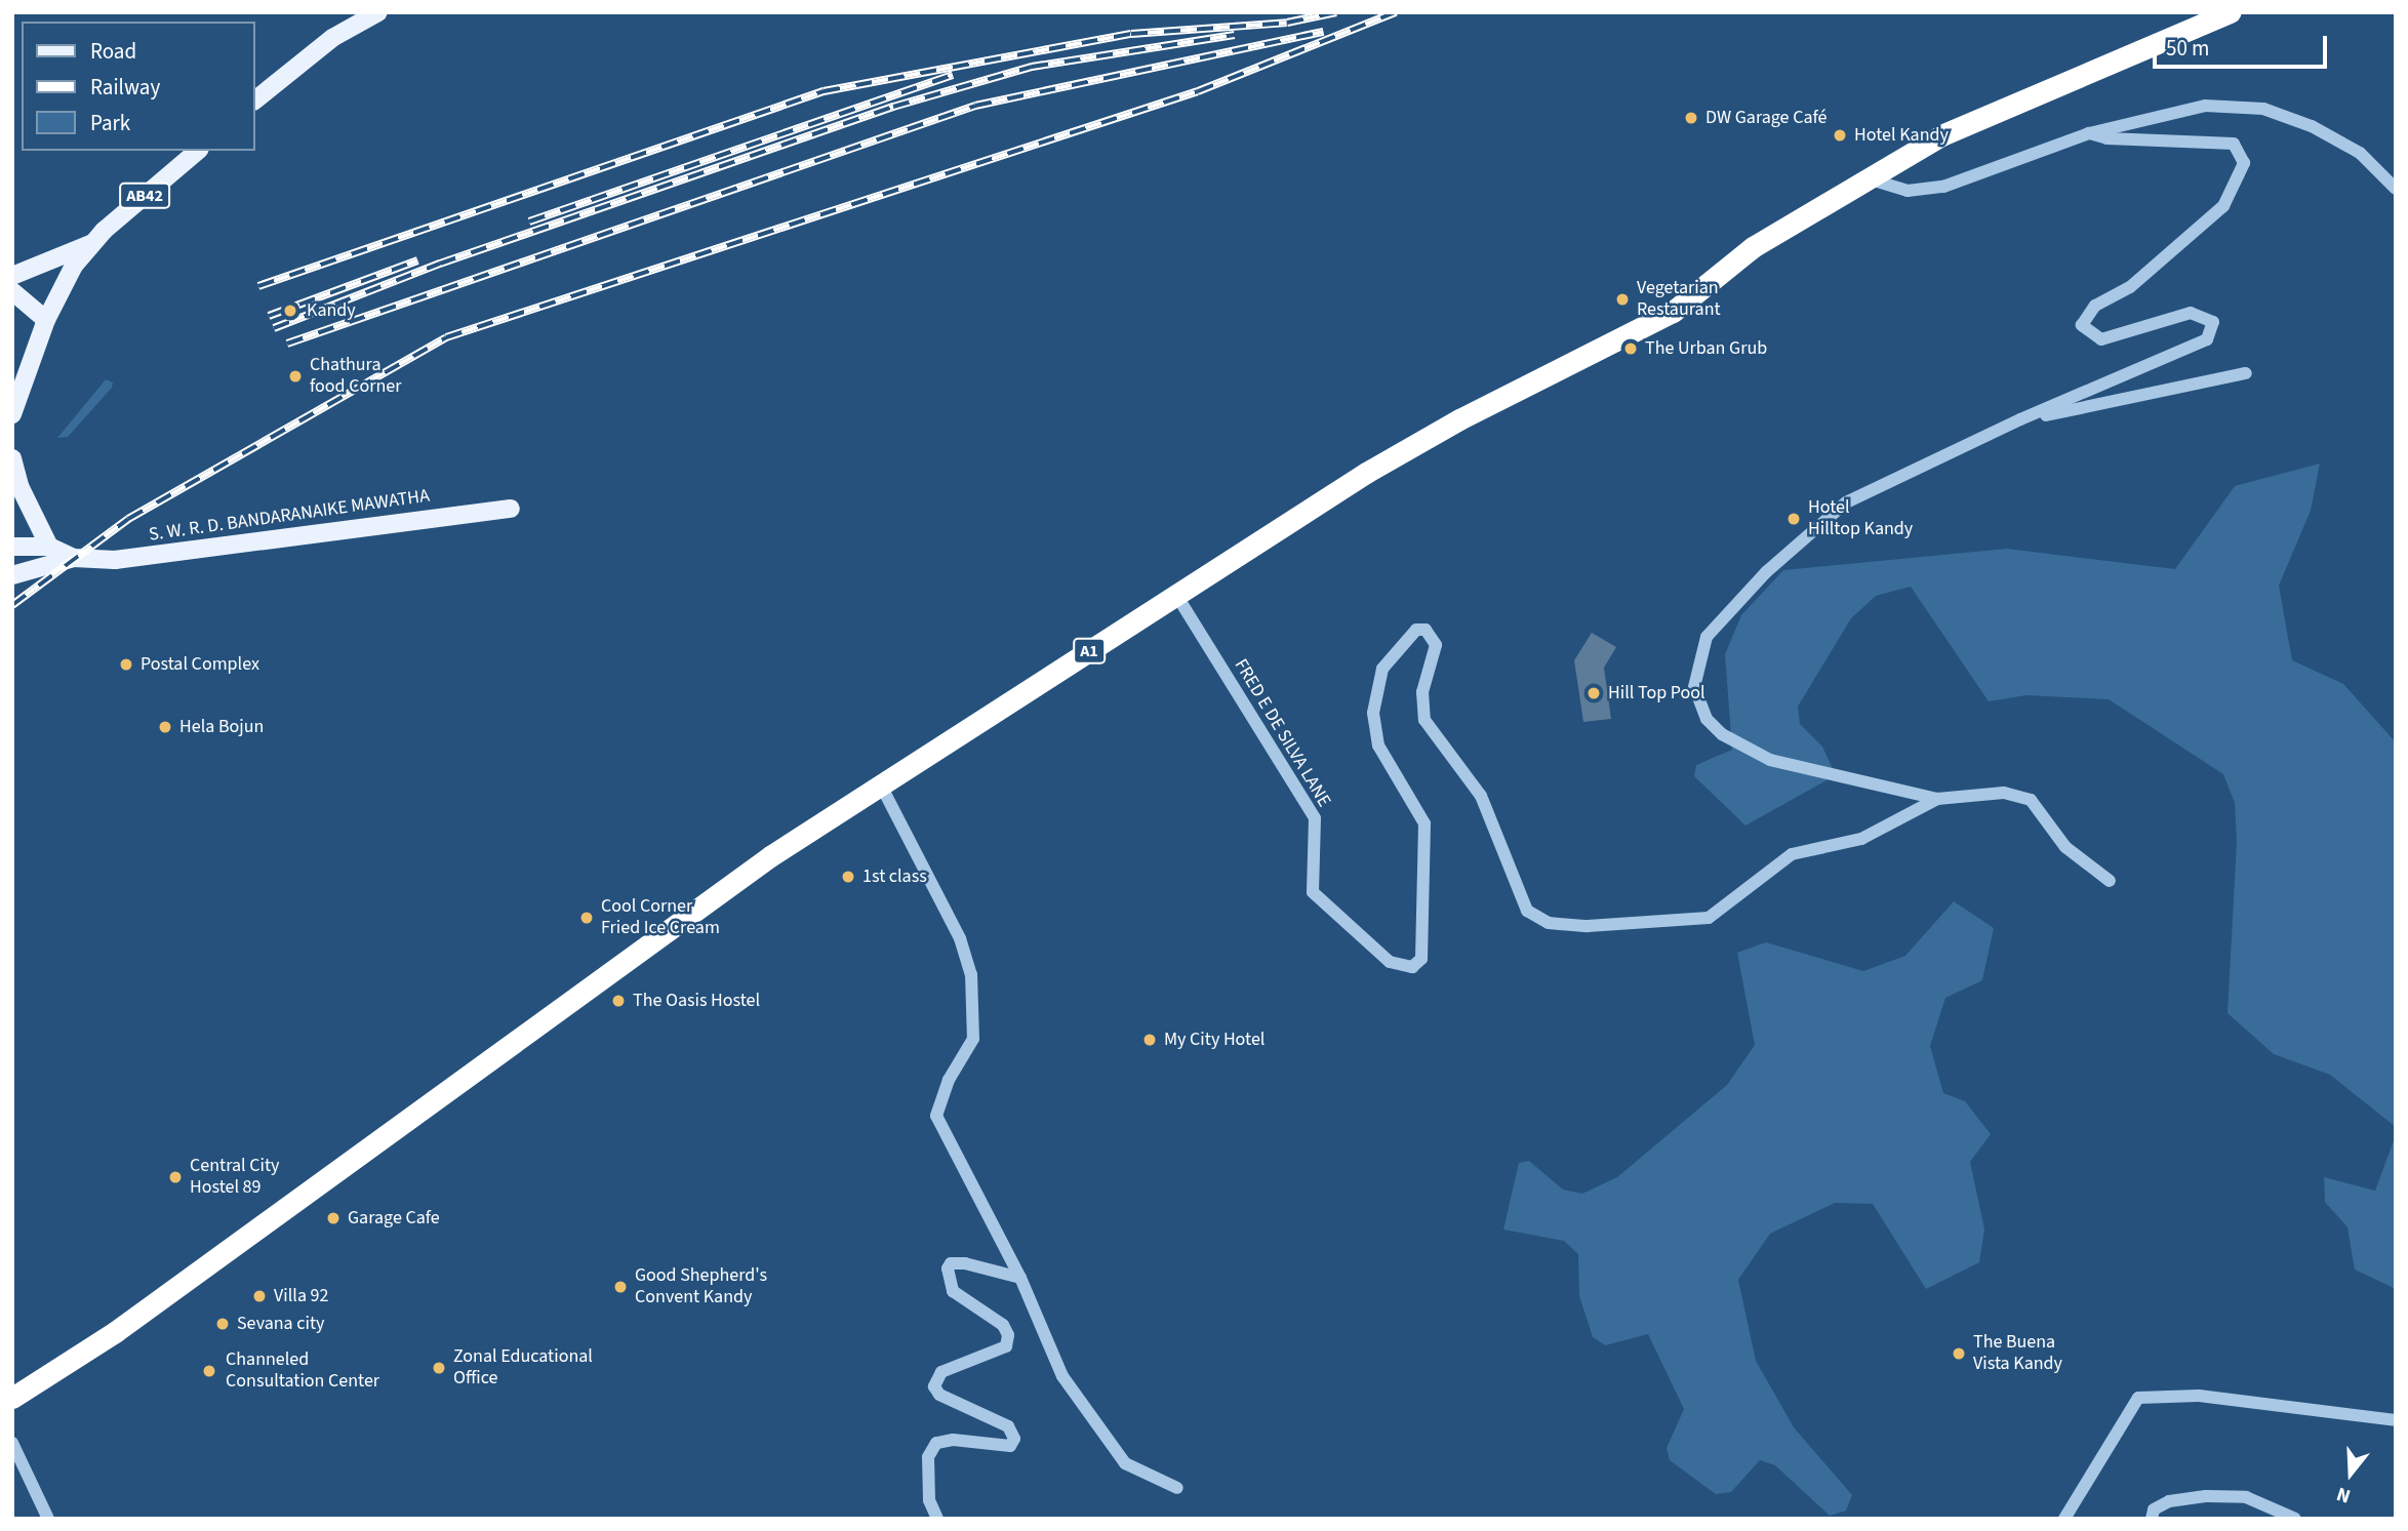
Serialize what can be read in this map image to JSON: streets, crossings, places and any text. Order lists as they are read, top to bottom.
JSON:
{
  "streets": {
    "highway": ["A1"],
    "main road": ["AB42", "S. W. R. D. BANDARANAIKE MAWATHA"],
    "street": ["FRED E DE SILVA LANE"]
  },
  "crossings": [
    ["A1", "FRED E DE SILVA LANE"]
  ],
  "places": [
    "DW Garage Café",
    "Hotel Kandy",
    "Vegetarian Restaurant",
    "Kandy",
    "The Urban Grub",
    "Chathura food Corner",
    "Hotel Hilltop Kandy",
    "Postal Complex",
    "Hill Top Pool",
    "Hela Bojun",
    "1st class",
    "Cool Corner Fried Ice Cream",
    "The Oasis Hostel",
    "My City Hotel",
    "Central City Hostel 89",
    "Garage Cafe",
    "Good Shepherd's Convent Kandy",
    "Villa 92",
    "Sevana city",
    "The Buena Vista Kandy",
    "Zonal Educational Office",
    "Channeled Consultation Center"
  ],
  "legend": ["Road", "Railway", "Park"],
  "scale_bar": "50 m",
  "north": "bottom"
}
